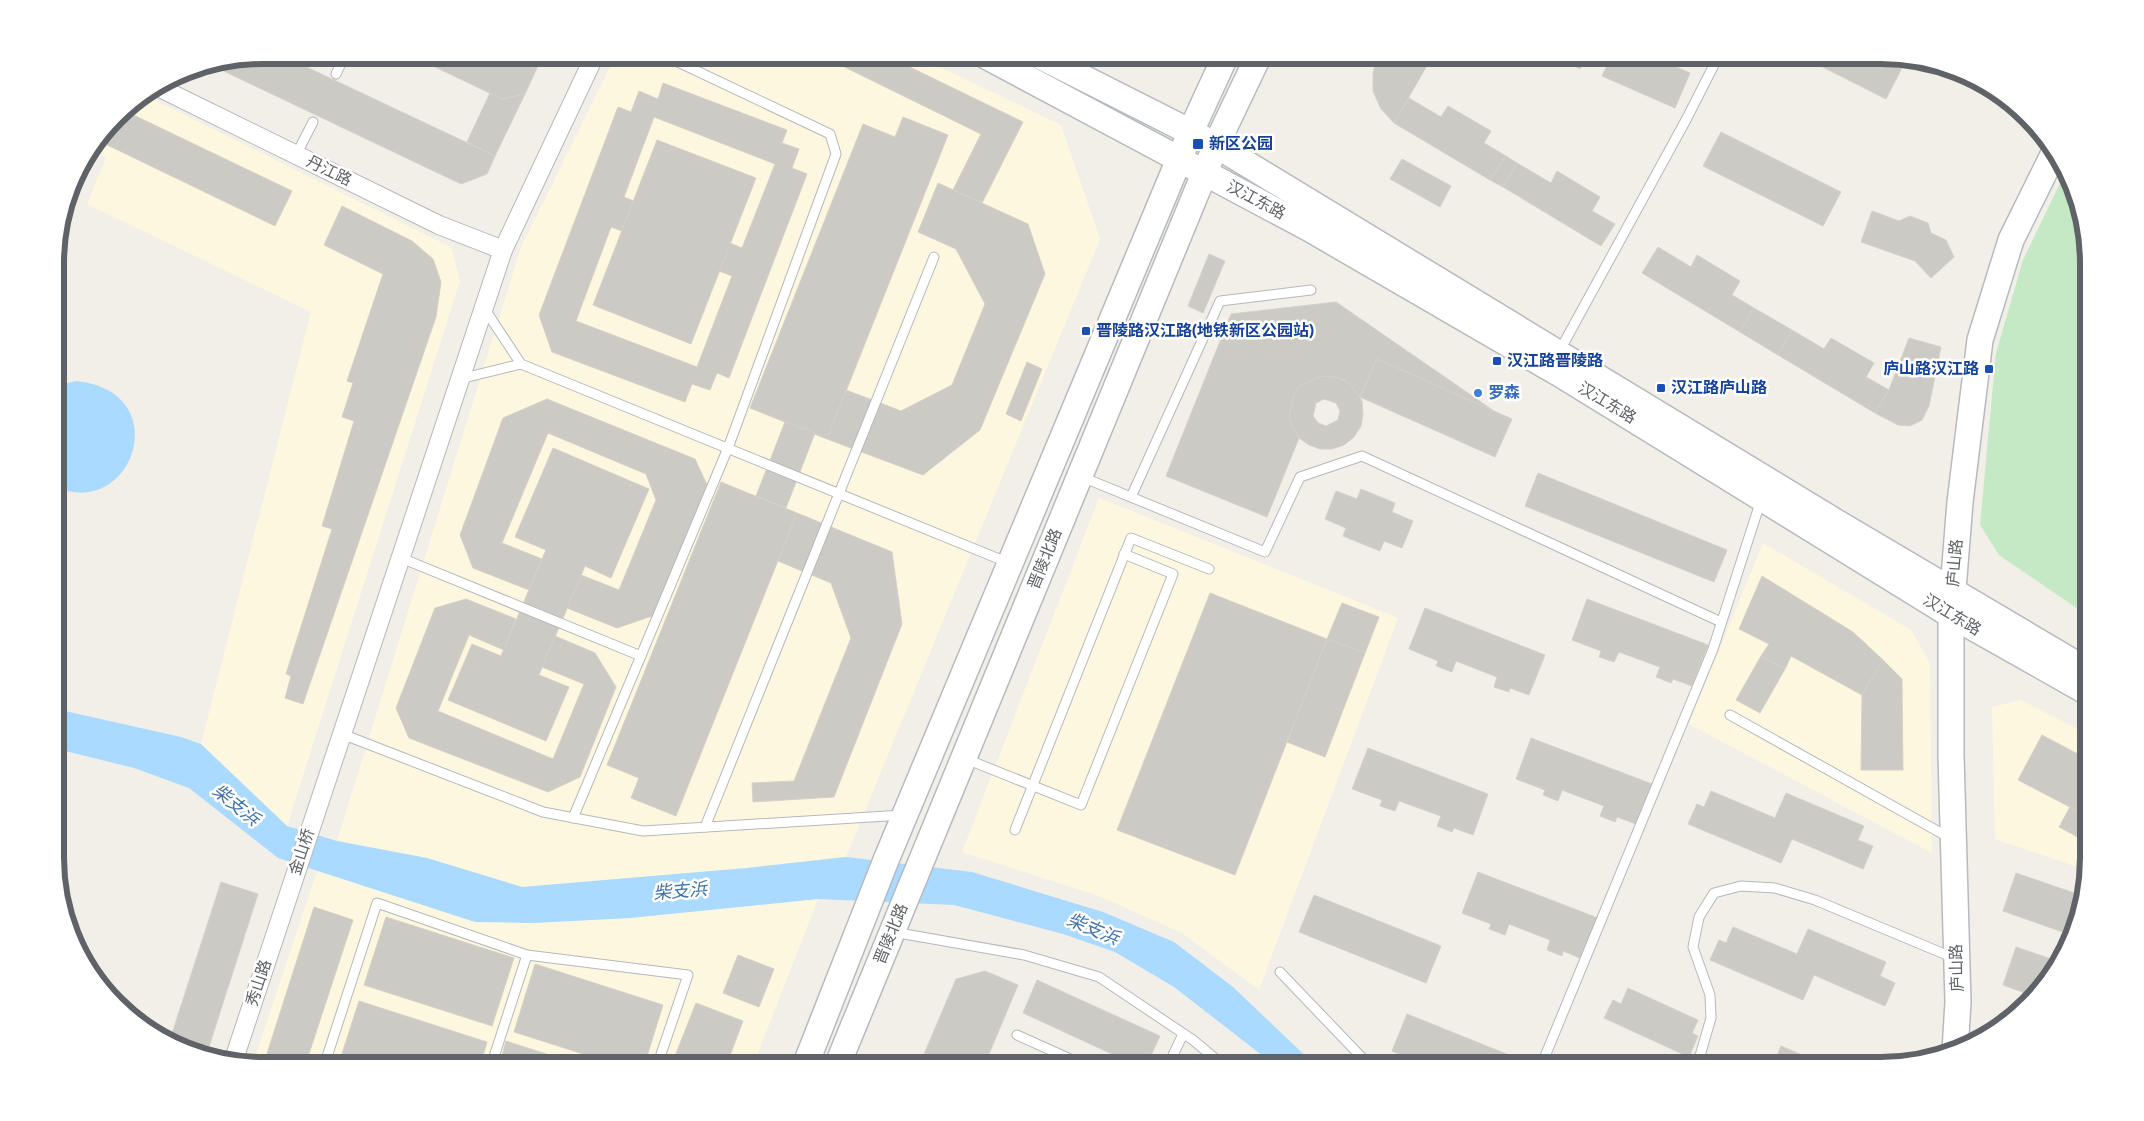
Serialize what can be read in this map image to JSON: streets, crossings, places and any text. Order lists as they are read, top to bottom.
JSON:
{
  "streets": {
    "main road": ["汉江东路", "晋陵北路", "庐山路"],
    "street": ["丹江路", "金山桥", "秀山路"]
  },
  "crossings": [
    ["丹江路", "金山桥"],
    ["汉江东路", "晋陵北路"],
    ["汉江东路", "庐山路"],
    ["金山桥", "秀山路"]
  ],
  "water": ["柴支浜"],
  "places": {
    "transit": [
      "新区公园",
      "晋陵路汉江路(地铁新区公园站)",
      "汉江路晋陵路",
      "庐山路汉江路",
      "汉江路庐山路"
    ],
    "other": ["罗森"]
  }
}
